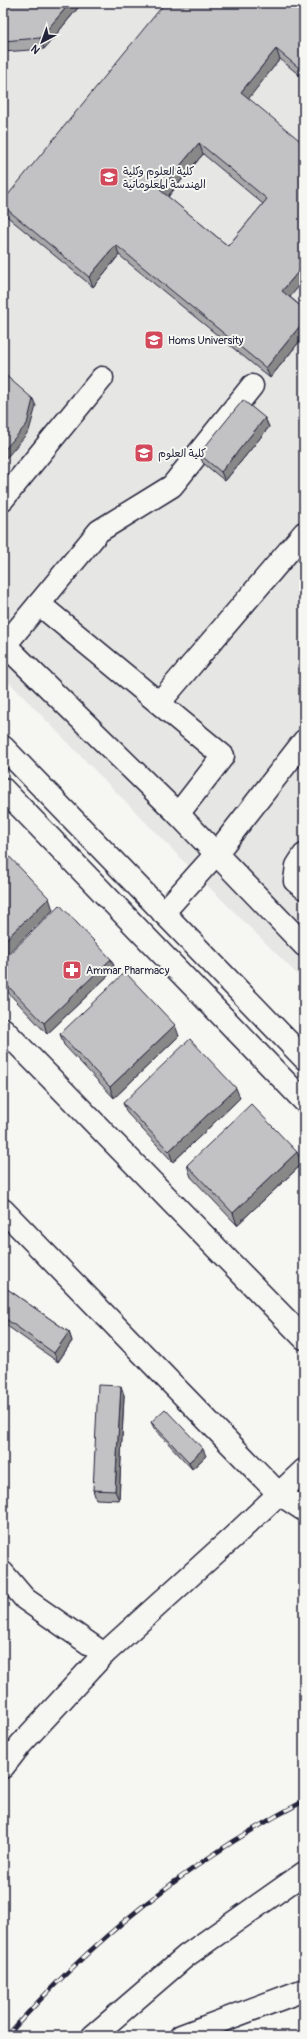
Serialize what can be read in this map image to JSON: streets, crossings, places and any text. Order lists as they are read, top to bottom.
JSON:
{
  "places": {
    "school or university": ["كلية العلوم وكلية الهندسة المعلوماتية", "Homs University", "كلية العلوم"],
    "pharmacy": ["Ammar Pharmacy"]
  },
  "north": "bottom left"
}
